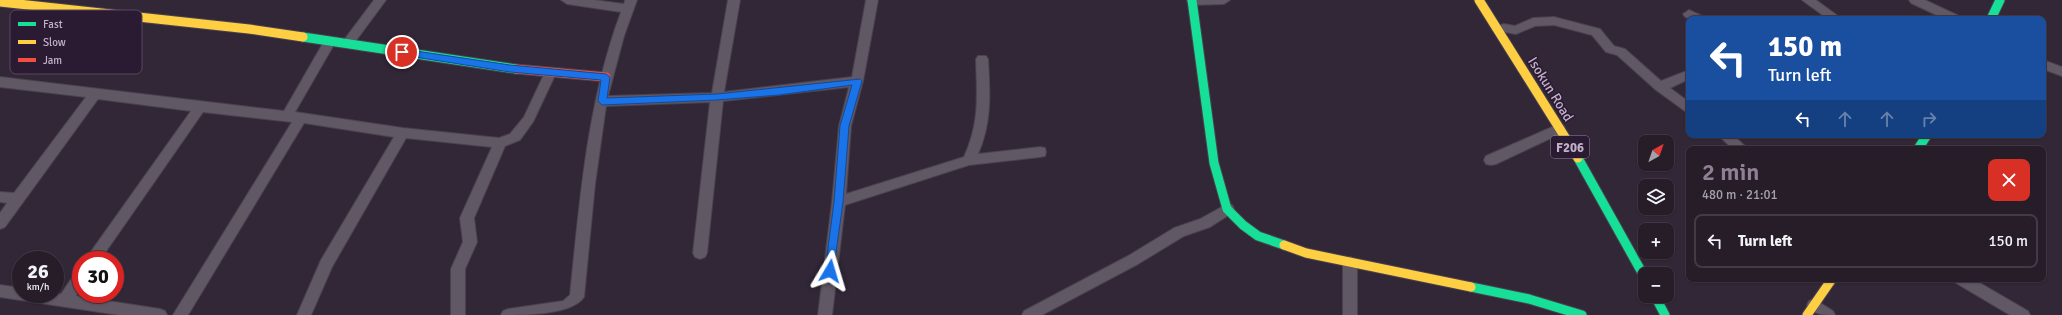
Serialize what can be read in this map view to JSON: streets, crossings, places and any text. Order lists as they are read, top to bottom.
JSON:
{
  "streets": {
    "street": ["Isokun Road", "F206"]
  },
  "legend": ["Fast", "Slow", "Jam"],
  "north": "top right",
  "page": {
    "turn": ["150 m", "Turn left"],
    "map_buttons": ["+", "−"],
    "heading": ["2 min", "480 m · 21:01"],
    "list": [
      {
        "name": "Turn left",
        "value": "150 m"
      }
    ],
    "speed": "26 km/h",
    "limit": "30"
  }
}
